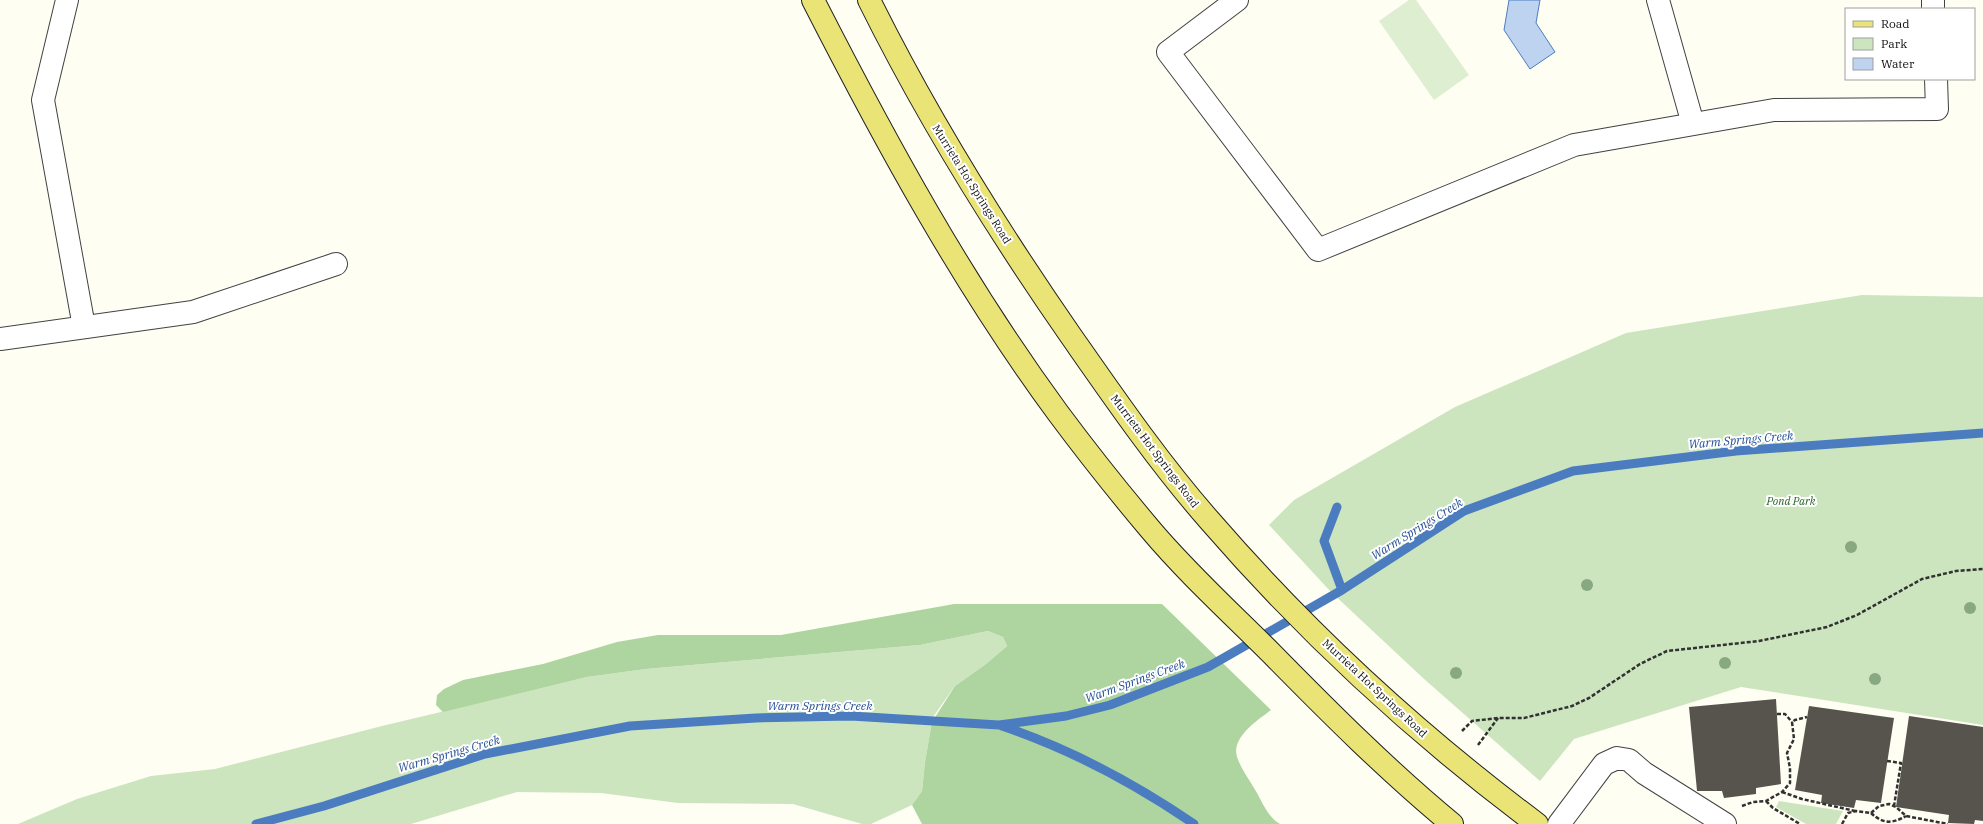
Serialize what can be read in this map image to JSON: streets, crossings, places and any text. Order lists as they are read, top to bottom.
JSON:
{
  "streets": {
    "main road": ["Murrieta Hot Springs Road"]
  },
  "water": ["Warm Springs Creek"],
  "parks": ["Pond Park"],
  "legend": ["Road", "Park", "Water"]
}
